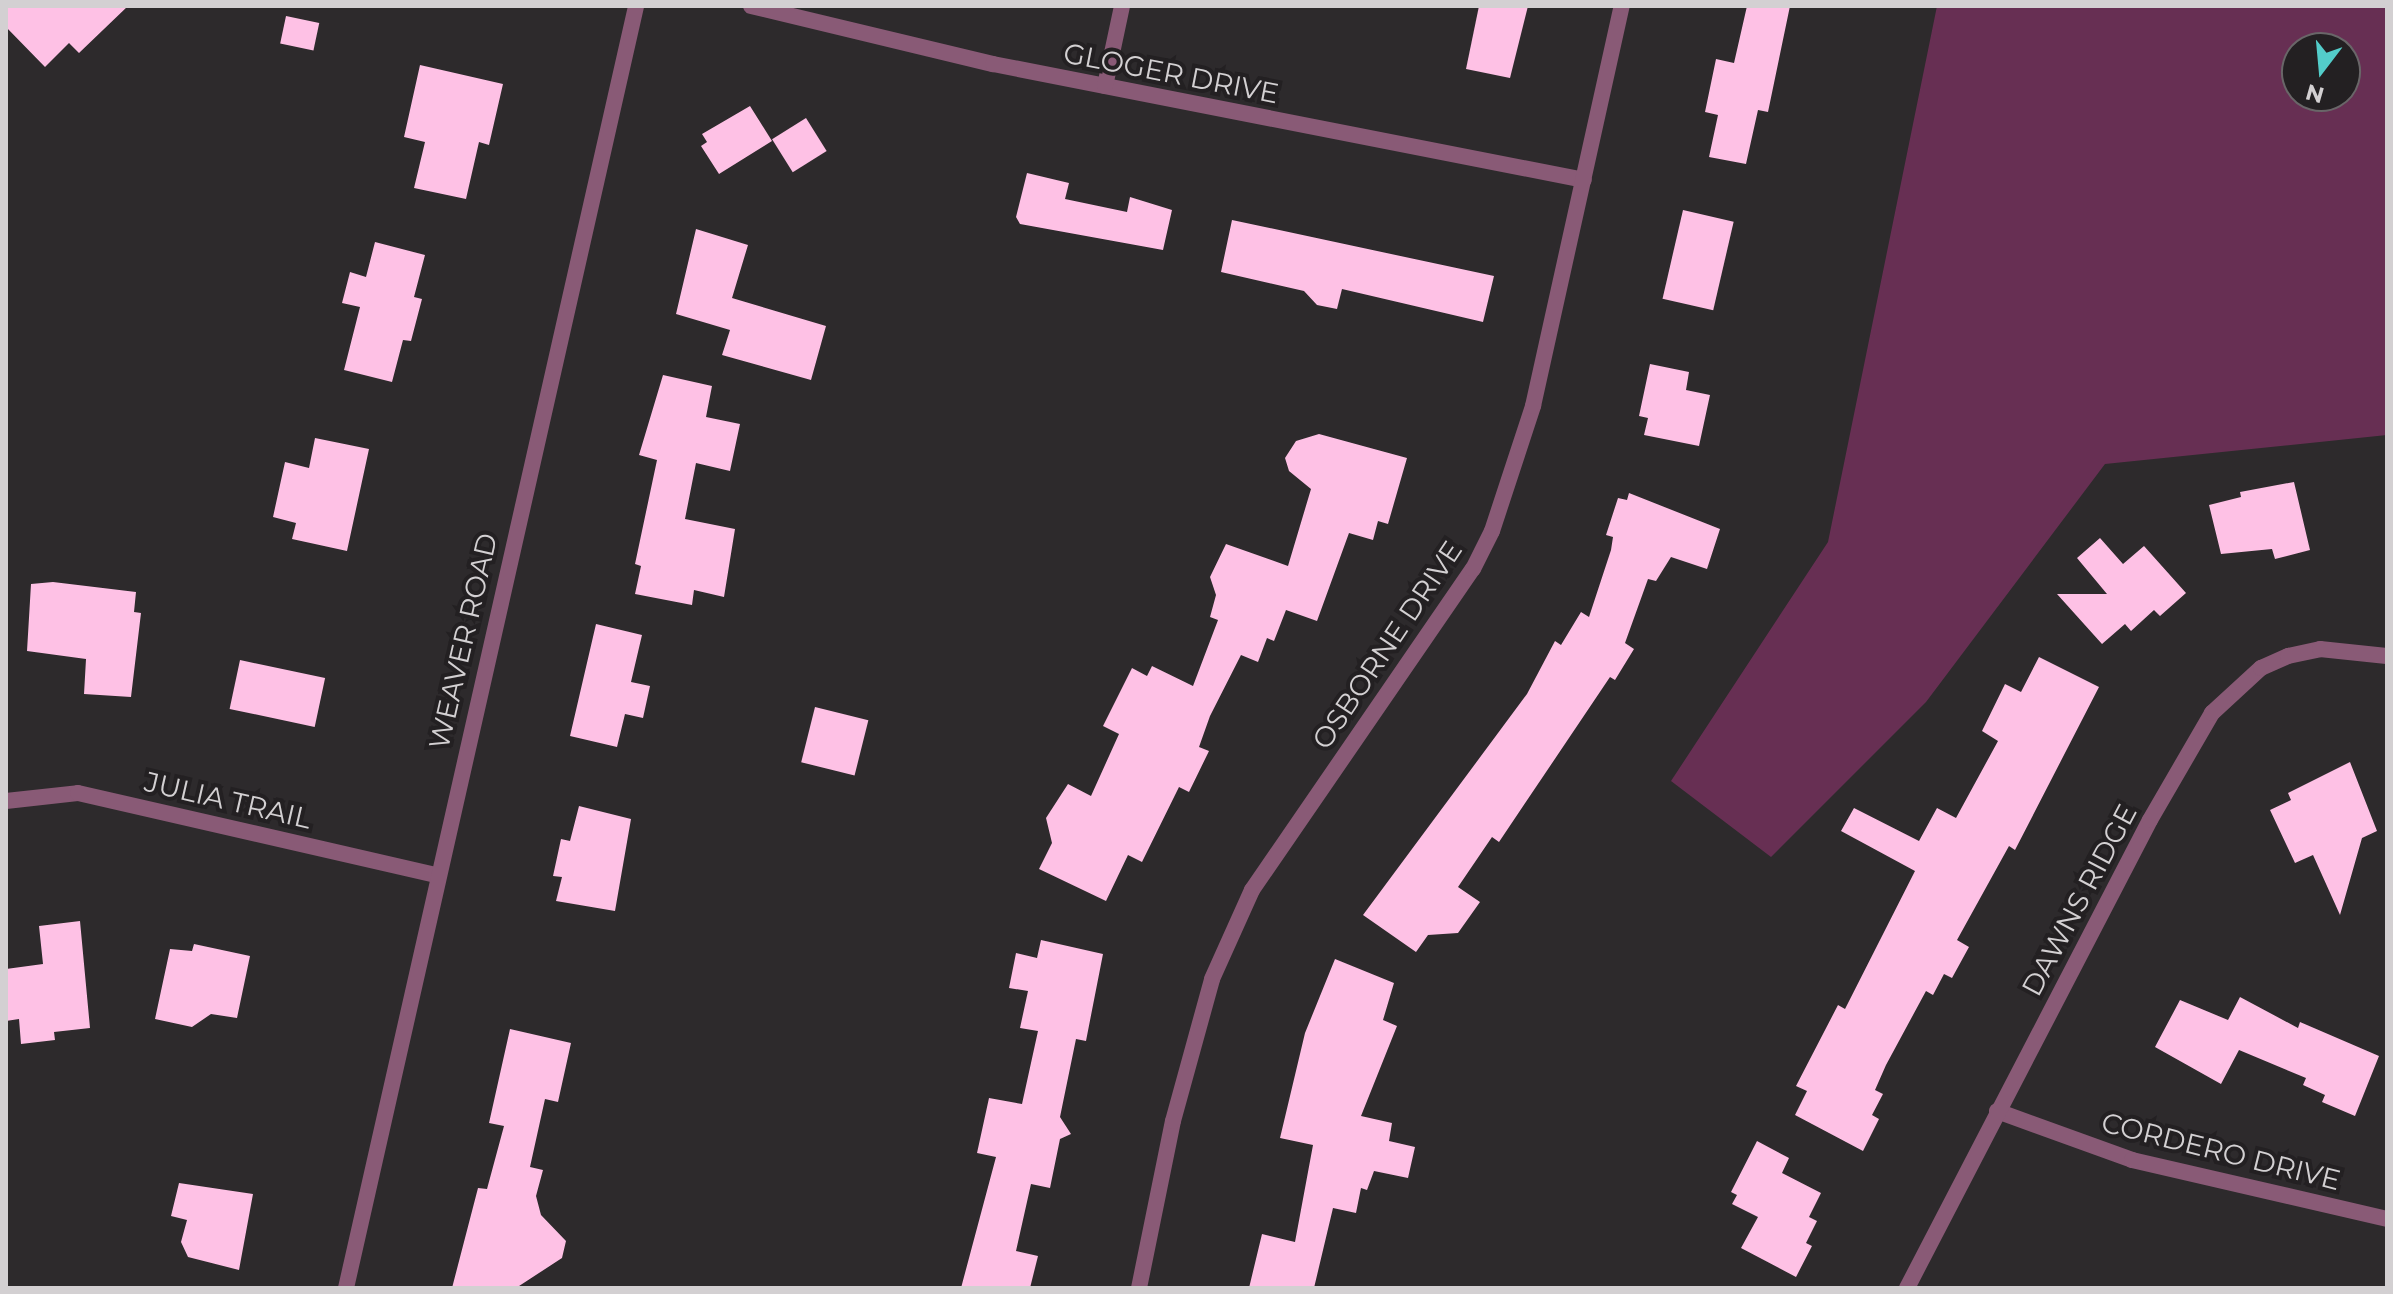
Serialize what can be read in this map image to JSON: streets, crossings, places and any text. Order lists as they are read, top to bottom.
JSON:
{
  "streets": {
    "street": [
      "GLOGER DRIVE",
      "WEAVER ROAD",
      "OSBORNE DRIVE",
      "JULIA TRAIL",
      "DAWNS RIDGE",
      "CORDERO DRIVE"
    ]
  },
  "crossings": [
    ["GLOGER DRIVE", "OSBORNE DRIVE"],
    ["WEAVER ROAD", "JULIA TRAIL"],
    ["DAWNS RIDGE", "CORDERO DRIVE"]
  ],
  "north": "bottom"
}
